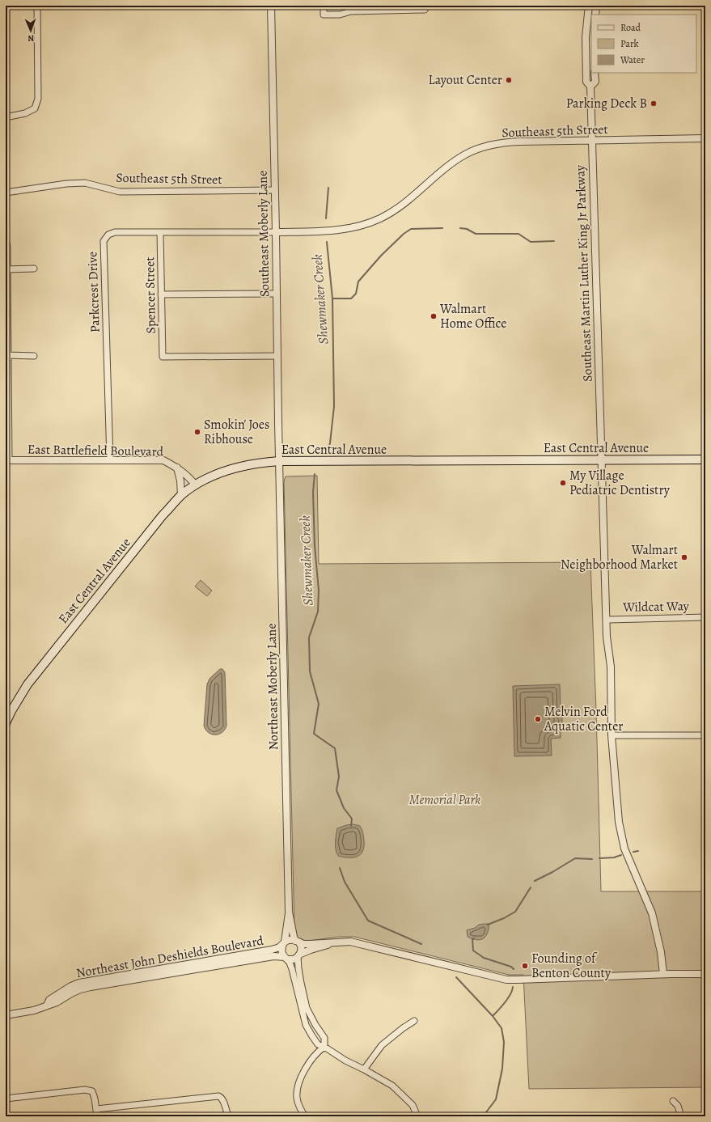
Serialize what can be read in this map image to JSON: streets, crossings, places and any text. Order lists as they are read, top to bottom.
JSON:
{
  "streets": {
    "main road": ["East Central Avenue"],
    "street": [
      "Southeast 5th Street",
      "Southeast Moberly Lane",
      "Southeast Martin Luther King Jr Parkway",
      "Parkcrest Drive",
      "Spencer Street",
      "East Battlefield Boulevard",
      "Wildcat Way",
      "Northeast Moberly Lane",
      "Northeast John Deshields Boulevard"
    ]
  },
  "crossings": [
    ["Southeast 5th Street", "Southeast Moberly Lane"],
    ["Southeast 5th Street", "Southeast Martin Luther King Jr Parkway"],
    ["Southeast 5th Street", "Parkcrest Drive"],
    ["Southeast Moberly Lane", "Parkcrest Drive"],
    ["Southeast Moberly Lane", "Spencer Street"],
    ["Southeast Moberly Lane", "East Central Avenue"],
    ["Southeast Moberly Lane", "Northeast Moberly Lane"],
    ["Southeast Martin Luther King Jr Parkway", "East Central Avenue"],
    ["Southeast Martin Luther King Jr Parkway", "Wildcat Way"],
    ["Parkcrest Drive", "Spencer Street"],
    ["Parkcrest Drive", "East Battlefield Boulevard"],
    ["East Central Avenue", "East Battlefield Boulevard"],
    ["East Central Avenue", "Northeast Moberly Lane"],
    ["Northeast Moberly Lane", "Northeast John Deshields Boulevard"]
  ],
  "water": ["Shewmaker Creek"],
  "parks": ["Memorial Park"],
  "places": [
    "Layout Center",
    "Parking Deck B",
    "Walmart Home Office",
    "Smokin' Joes Ribhouse",
    "My Village Pediatric Dentistry",
    "Walmart Neighborhood Market",
    "Melvin Ford Aquatic Center",
    "Founding of Benton County"
  ],
  "legend": ["Road", "Park", "Water"],
  "north": "bottom"
}
